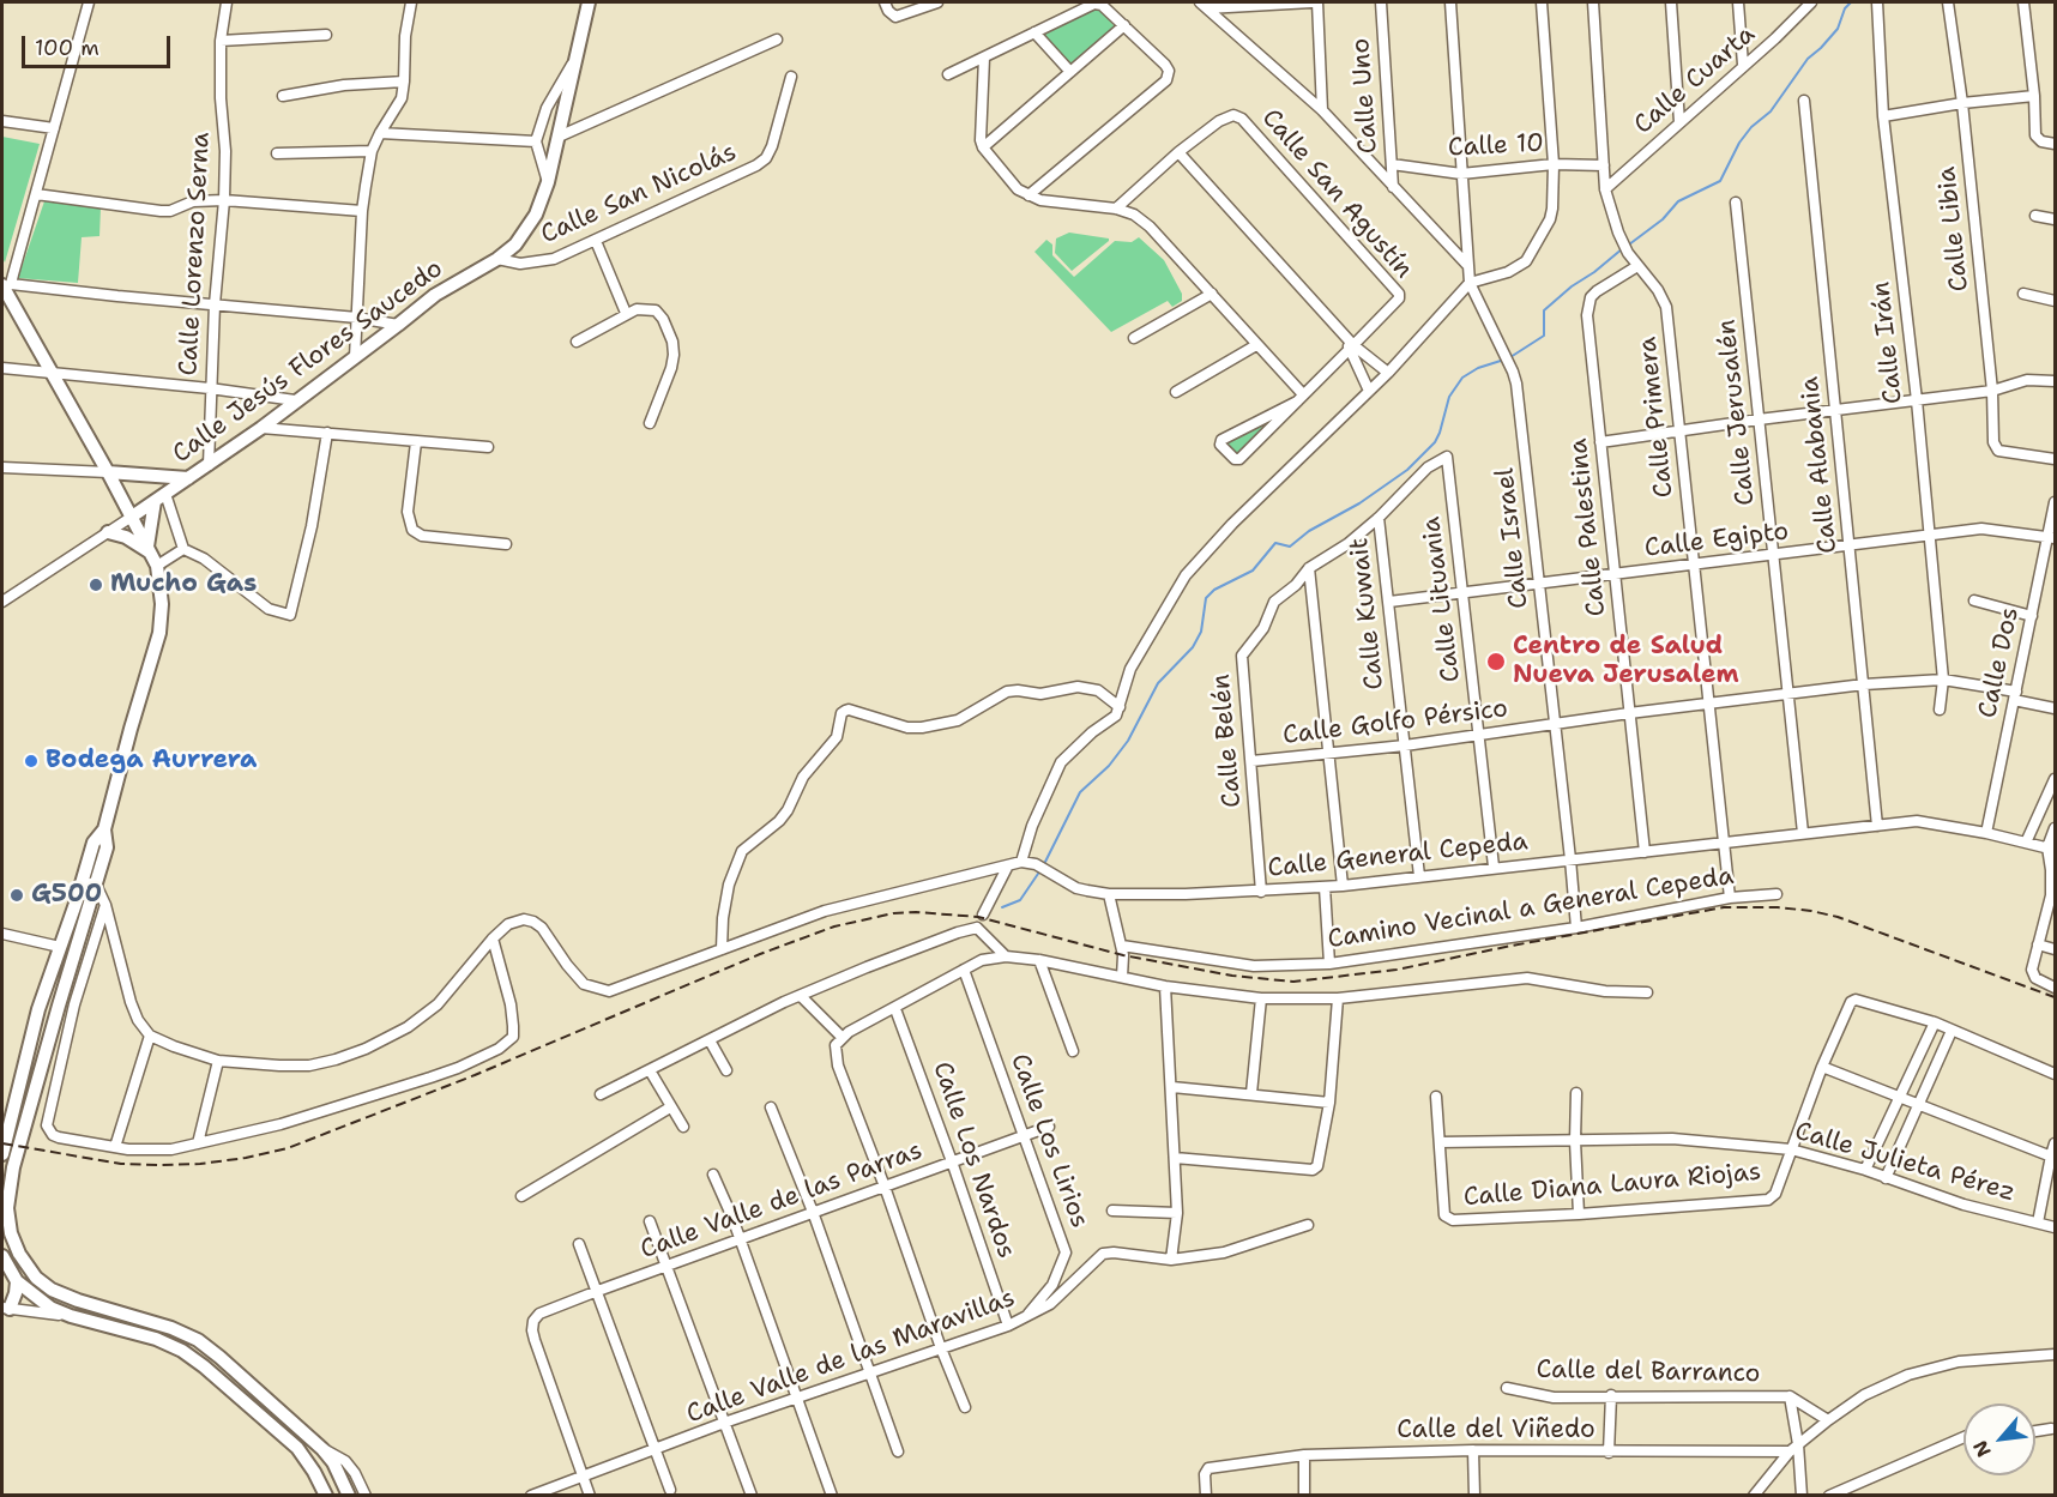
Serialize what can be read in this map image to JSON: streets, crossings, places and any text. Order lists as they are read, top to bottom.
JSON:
{
  "streets": {
    "main road": ["Calle Jesús Flores Saucedo"],
    "street": [
      "Calle Cuarta",
      "Calle Uno",
      "Calle 10",
      "Calle San Nicolás",
      "Calle San Agustín",
      "Calle Libia",
      "Calle Lorenzo Serna",
      "Calle Irán",
      "Calle Jerusalén",
      "Calle Primera",
      "Calle Alabania",
      "Calle Palestina",
      "Calle Israel",
      "Calle Egipto",
      "Calle Lituania",
      "Calle Kuwait",
      "Calle Dos",
      "Calle Golfo Pérsico",
      "Calle Belén",
      "Calle General Cepeda",
      "Camino Vecinal a General Cepeda",
      "Calle Los Lirios",
      "Calle Los Nardos",
      "Calle Julieta Pérez",
      "Calle Diana Laura Riojas",
      "Calle Valle de las Parras",
      "Calle Valle de las Maravillas",
      "Calle del Barranco",
      "Calle del Viñedo"
    ]
  },
  "crossings": [
    ["Calle Cuarta", "Calle Primera"],
    ["Calle Uno", "Calle 10"],
    ["Calle 10", "Calle Primera"],
    ["Calle San Nicolás", "Calle Jesús Flores Saucedo"],
    ["Calle Lorenzo Serna", "Calle Jesús Flores Saucedo"],
    ["Calle Irán", "Calle Egipto"],
    ["Calle Irán", "Calle Golfo Pérsico"],
    ["Calle Jerusalén", "Calle Egipto"],
    ["Calle Jerusalén", "Calle Golfo Pérsico"],
    ["Calle Jerusalén", "Calle General Cepeda"],
    ["Calle Primera", "Calle Palestina"],
    ["Calle Primera", "Calle Egipto"],
    ["Calle Primera", "Calle Golfo Pérsico"],
    ["Calle Primera", "Calle General Cepeda"],
    ["Calle Primera", "Camino Vecinal a General Cepeda"],
    ["Calle Alabania", "Calle Egipto"],
    ["Calle Alabania", "Calle Golfo Pérsico"],
    ["Calle Alabania", "Calle General Cepeda"],
    ["Calle Palestina", "Calle Egipto"],
    ["Calle Palestina", "Calle Golfo Pérsico"],
    ["Calle Palestina", "Calle General Cepeda"],
    ["Calle Israel", "Calle Egipto"],
    ["Calle Israel", "Calle Golfo Pérsico"],
    ["Calle Israel", "Calle General Cepeda"],
    ["Calle Israel", "Camino Vecinal a General Cepeda"],
    ["Calle Egipto", "Calle Lituania"],
    ["Calle Egipto", "Calle Kuwait"],
    ["Calle Egipto", "Calle Dos"],
    ["Calle Lituania", "Calle Golfo Pérsico"],
    ["Calle Lituania", "Calle Belén"],
    ["Calle Lituania", "Calle General Cepeda"],
    ["Calle Kuwait", "Calle Golfo Pérsico"],
    ["Calle Kuwait", "Calle Belén"],
    ["Calle Kuwait", "Calle General Cepeda"],
    ["Calle Dos", "Calle Golfo Pérsico"],
    ["Calle Dos", "Calle General Cepeda"],
    ["Calle Golfo Pérsico", "Calle Belén"],
    ["Calle Belén", "Calle General Cepeda"],
    ["Calle Los Lirios", "Calle Valle de las Parras"],
    ["Calle Los Lirios", "Calle Valle de las Maravillas"],
    ["Calle Los Nardos", "Calle Valle de las Parras"],
    ["Calle Los Nardos", "Calle Valle de las Maravillas"],
    ["Calle Julieta Pérez", "Calle Diana Laura Riojas"],
    ["Calle Valle de las Parras", "Calle Valle de las Maravillas"]
  ],
  "places": [
    "Mucho Gas",
    "Centro de Salud Nueva Jerusalem",
    "Bodega Aurrera",
    "G500"
  ],
  "scale_bar": "100 m",
  "north": "bottom left"
}
